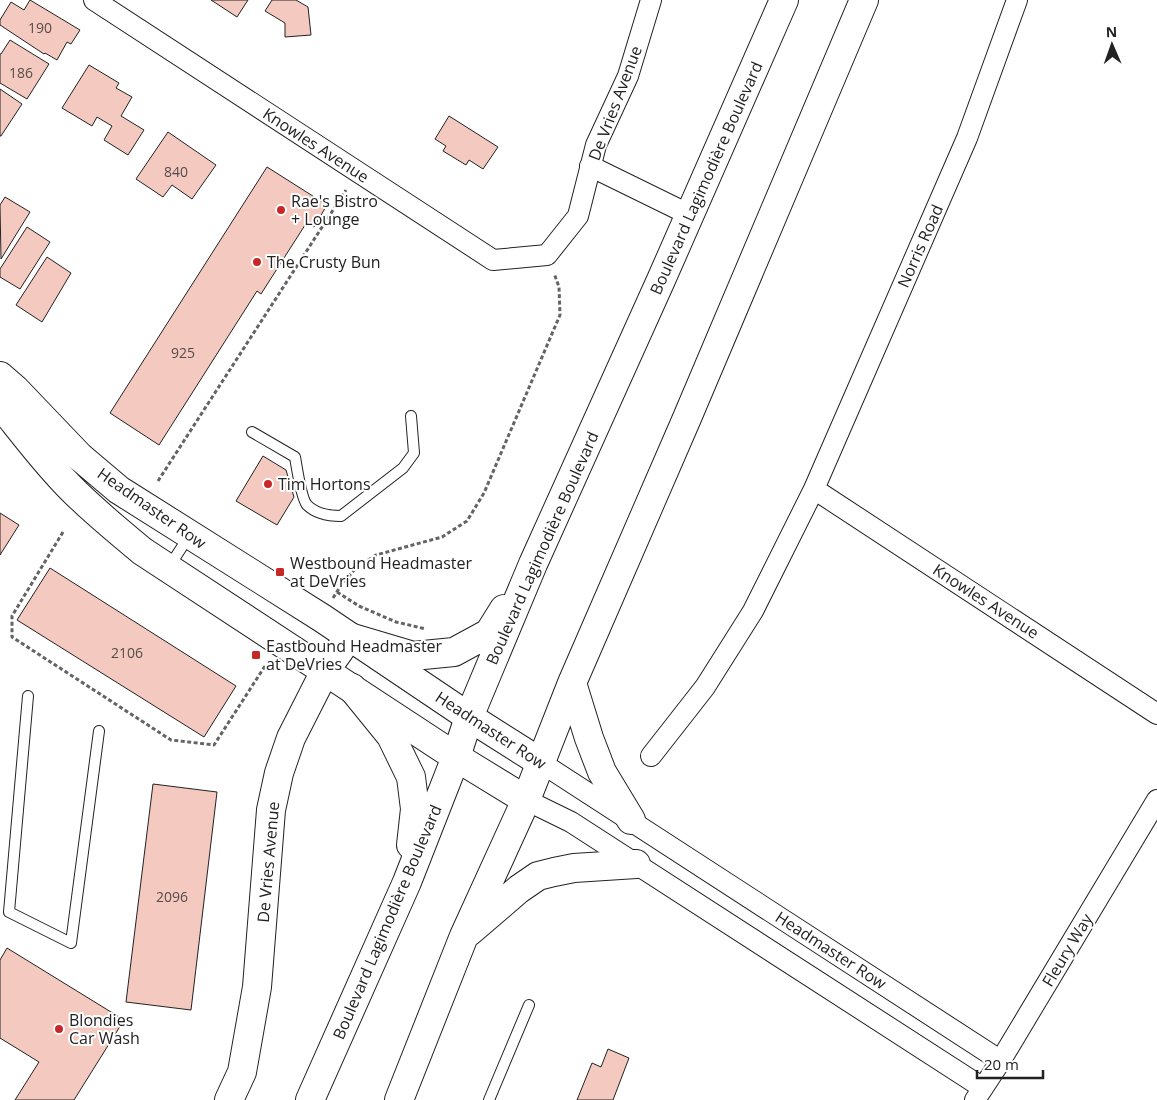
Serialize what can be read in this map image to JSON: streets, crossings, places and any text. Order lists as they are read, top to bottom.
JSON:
{
  "streets": {
    "main road": ["De Vries Avenue", "Boulevard Lagimodière Boulevard", "Headmaster Row"],
    "street": ["Knowles Avenue", "Norris Road", "Fleury Way"]
  },
  "crossings": [
    ["De Vries Avenue", "Knowles Avenue"],
    ["De Vries Avenue", "Headmaster Row"],
    ["Knowles Avenue", "Norris Road"],
    ["Boulevard Lagimodière Boulevard", "Headmaster Row"],
    ["Headmaster Row", "Fleury Way"]
  ],
  "places": {
    "other": [
      "Rae's Bistro + Lounge",
      "The Crusty Bun",
      "Tim Hortons",
      "Blondies Car Wash"
    ],
    "transit": ["Westbound Headmaster at DeVries", "Eastbound Headmaster at DeVries"]
  },
  "house_numbers": [
    "190",
    "186",
    "840",
    "925",
    "2106",
    "2096"
  ],
  "scale_bar": "20 m",
  "north": "top"
}
